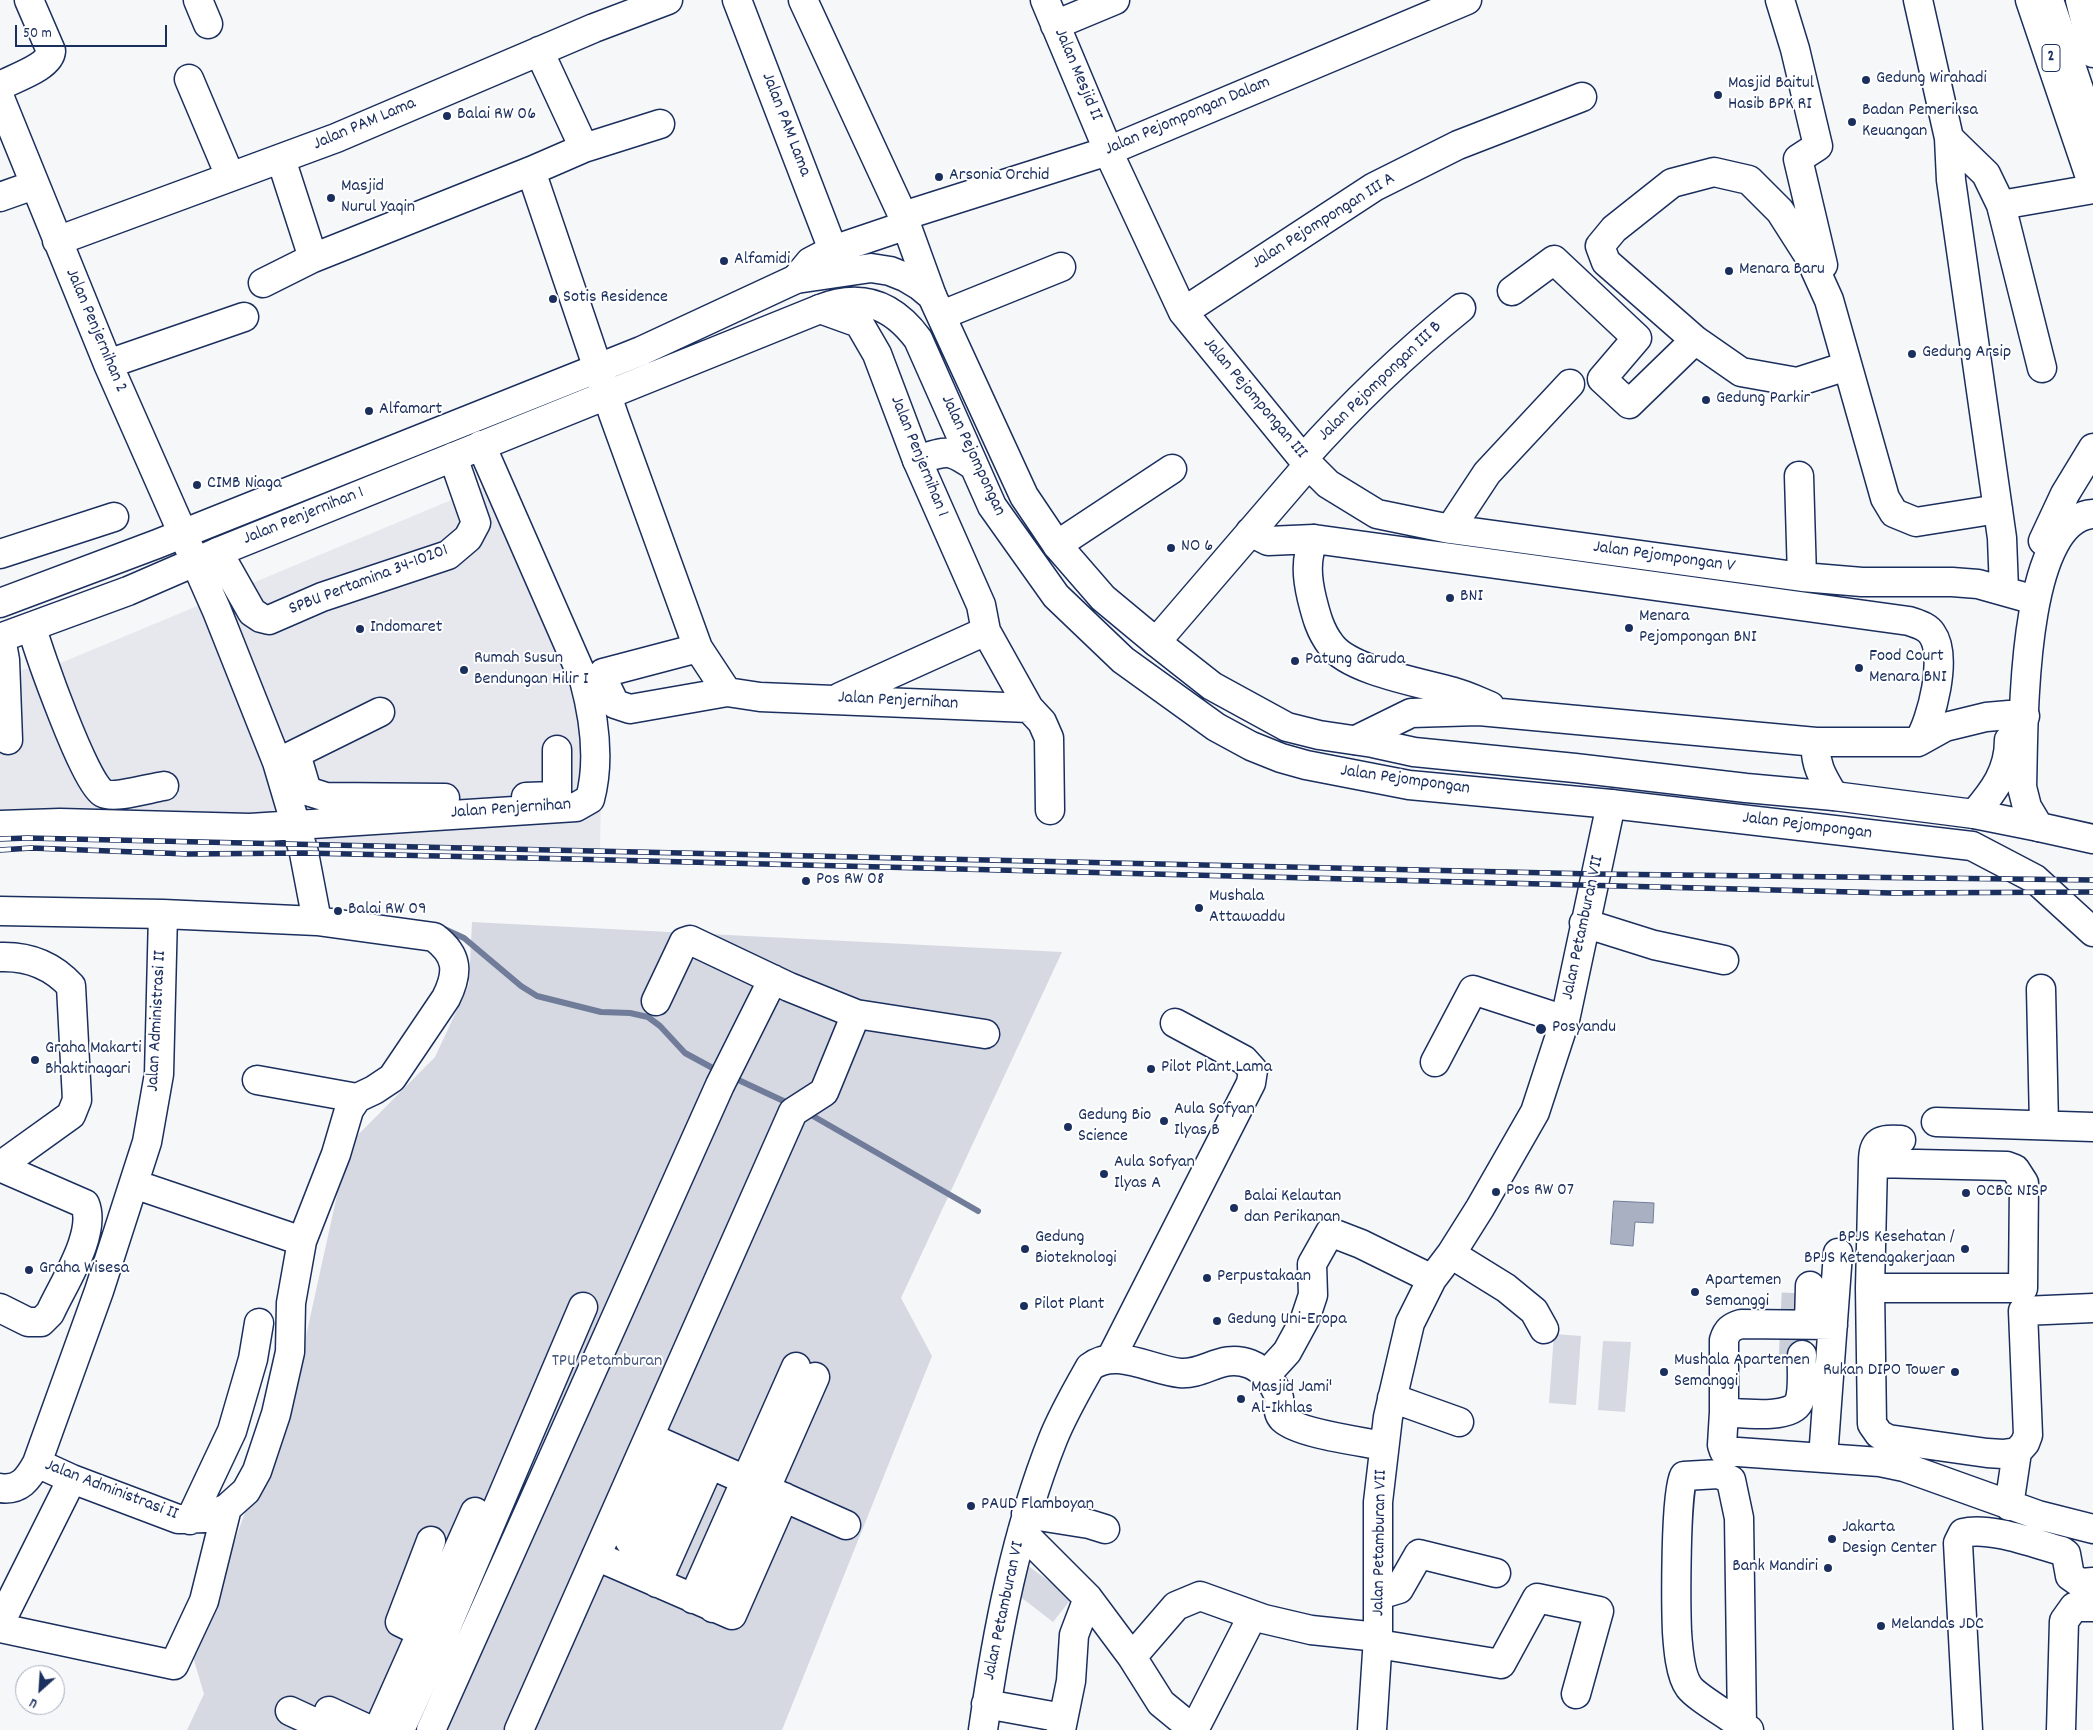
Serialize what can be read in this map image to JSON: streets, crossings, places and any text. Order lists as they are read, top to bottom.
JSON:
{
  "streets": {
    "main road": [
      "2",
      "Jalan Mesjid II",
      "Jalan Pejompongan Dalam",
      "Jalan PAM Lama",
      "Jalan Pejompongan III A",
      "Jalan Penjernihan 2",
      "Jalan Pejompongan III B",
      "Jalan Pejompongan III",
      "Jalan Pejompongan",
      "Jalan Penjernihan 1",
      "Jalan Pejompongan V",
      "SPBU Pertamina 34-10201",
      "Jalan Penjernihan",
      "Jalan Petamburan VII",
      "Jalan Administrasi II",
      "Jalan Petamburan VI"
    ]
  },
  "crossings": [
    ["Jalan Mesjid II", "Jalan Pejompongan Dalam"],
    ["Jalan Mesjid II", "Jalan Pejompongan III"],
    ["Jalan Pejompongan Dalam", "Jalan Pejompongan III"],
    ["Jalan Pejompongan Dalam", "Jalan Pejompongan"],
    ["Jalan PAM Lama", "Jalan Penjernihan 2"],
    ["Jalan Pejompongan III A", "Jalan Pejompongan III"],
    ["Jalan Penjernihan 2", "Jalan Penjernihan 1"],
    ["Jalan Penjernihan 2", "SPBU Pertamina 34-10201"],
    ["Jalan Pejompongan III B", "Jalan Pejompongan III"],
    ["Jalan Pejompongan III B", "Jalan Pejompongan V"],
    ["Jalan Pejompongan III", "Jalan Pejompongan"],
    ["Jalan Pejompongan III", "Jalan Pejompongan V"],
    ["Jalan Pejompongan", "Jalan Penjernihan 1"],
    ["Jalan Pejompongan", "Jalan Petamburan VII"],
    ["Jalan Penjernihan 1", "SPBU Pertamina 34-10201"],
    ["Jalan Penjernihan 1", "Jalan Penjernihan"]
  ],
  "parks": ["TPU Petamburan"],
  "places": [
    "Gedung Wirahadi",
    "Masjid Baitul Hasib BPK RI",
    "Balai RW 06",
    "Badan Pemeriksa Keuangan",
    "Arsonia Orchid",
    "Masjid Nurul Yaqin",
    "Alfamidi",
    "Menara Baru",
    "Sotis Residence",
    "Gedung Arsip",
    "Gedung Parkir",
    "Alfamart",
    "CIMB Niaga",
    "NO 6",
    "BNI",
    "Menara Pejompongan BNI",
    "Indomaret",
    "Patung Garuda",
    "Food Court Menara BNI",
    "Rumah Susun Bendungan Hilir I",
    "Pos RW 08",
    "Mushala Attawaddu",
    "Balai RW 09",
    "Posyandu",
    "Graha Makarti Bhaktinagari",
    "Pilot Plant Lama",
    "Aula Sofyan Ilyas B",
    "Gedung Bio Science",
    "Aula Sofyan Ilyas A",
    "Pos RW 07",
    "OCBC NISP",
    "Balai Kelautan dan Perikanan",
    "Gedung Bioteknologi",
    "BPJS Kesehatan / BPJS Ketenagakerjaan",
    "Graha Wisesa",
    "Perpustakaan",
    "Apartemen Semanggi",
    "Pilot Plant",
    "Gedung Uni-Eropa",
    "Mushala Apartemen Semanggi",
    "Rukan DIPO Tower",
    "Masjid Jami' Al-Ikhlas",
    "PAUD Flamboyan",
    "Jakarta Design Center",
    "Bank Mandiri",
    "Melandas JDC"
  ],
  "scale_bar": "50 m",
  "north": "bottom left"
}
